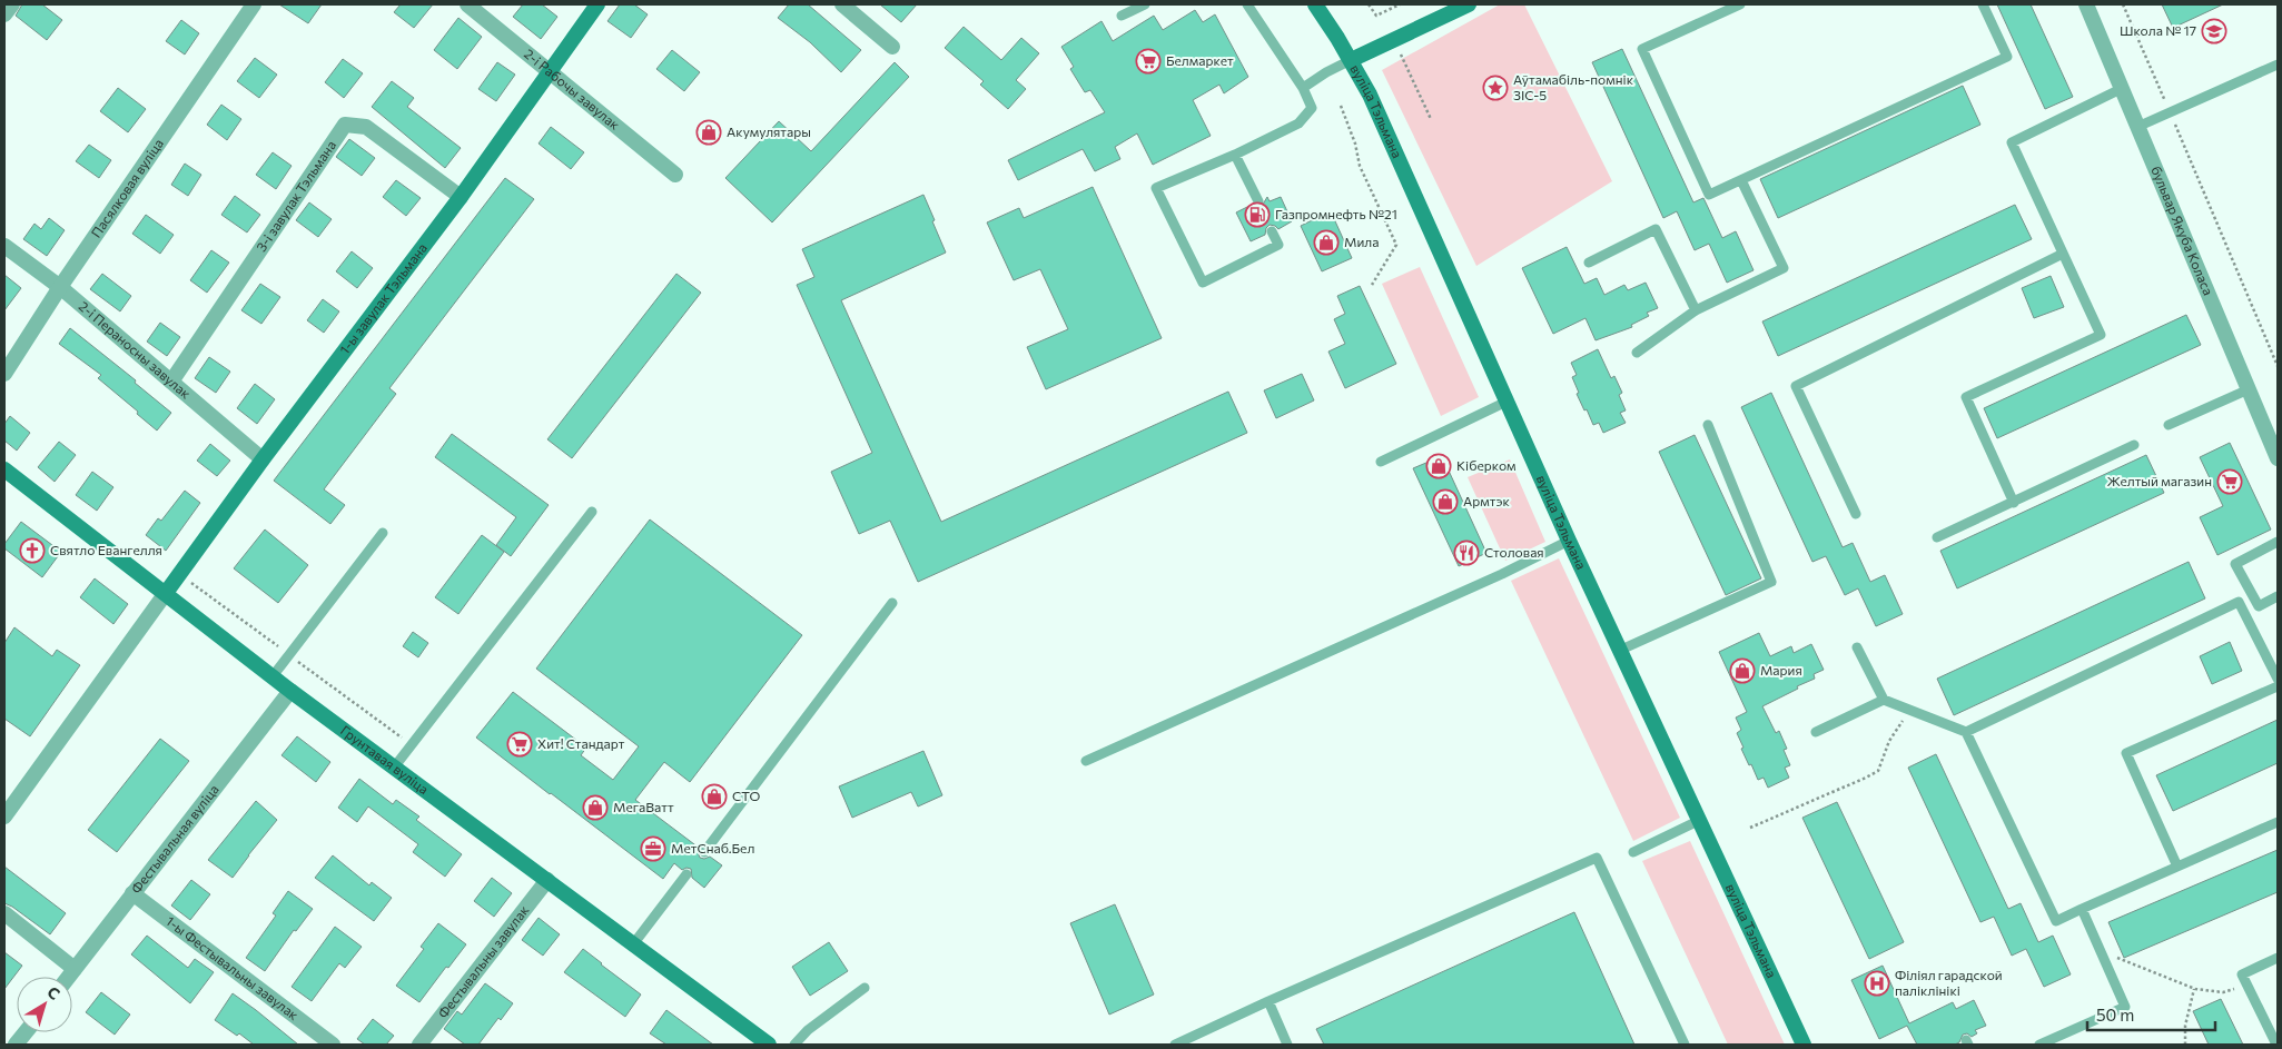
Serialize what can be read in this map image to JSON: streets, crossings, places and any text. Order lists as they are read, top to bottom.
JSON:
{
  "streets": {
    "main road": ["вуліца Тэльмана", "1-ы завулак Тэльмана", "Грунтавая вуліца"],
    "street": [
      "2-і Рабочы завулак",
      "Пасялковая вуліца",
      "3-і завулак Тэльмана",
      "бульвар Якуба Коласа",
      "2-і Пераносны завулак",
      "Фестывальная вуліца",
      "Фестывальны завулак",
      "1-ы Фестывальны завулак"
    ]
  },
  "crossings": [
    ["2-і Рабочы завулак", "1-ы завулак Тэльмана"],
    ["Пасялковая вуліца", "2-і Пераносны завулак"],
    ["3-і завулак Тэльмана", "1-ы завулак Тэльмана"],
    ["3-і завулак Тэльмана", "2-і Пераносны завулак"],
    ["1-ы завулак Тэльмана", "2-і Пераносны завулак"],
    ["1-ы завулак Тэльмана", "Грунтавая вуліца"],
    ["Грунтавая вуліца", "Фестывальная вуліца"],
    ["Грунтавая вуліца", "Фестывальны завулак"],
    ["Фестывальная вуліца", "1-ы Фестывальны завулак"]
  ],
  "places": {
    "school or university": ["Школа № 17"],
    "supermarket": ["Белмаркет", "Желтый магазин", "Хит! Стандарт"],
    "place": ["Аўтамабіль-помнік ЗІС-5"],
    "shop": [
      "Акумулятары",
      "Мила",
      "Кіберком",
      "Армтэк",
      "Мария",
      "СТО",
      "МегаВатт"
    ],
    "fuel station": ["Газпромнефть №21"],
    "church": ["Святло Евангелля"],
    "restaurant": ["Столовая"],
    "office": ["МетСнаб.Бел"],
    "hospital": ["Філіял гарадской паліклінікі"]
  },
  "scale_bar": "50 m",
  "north": "top right"
}
